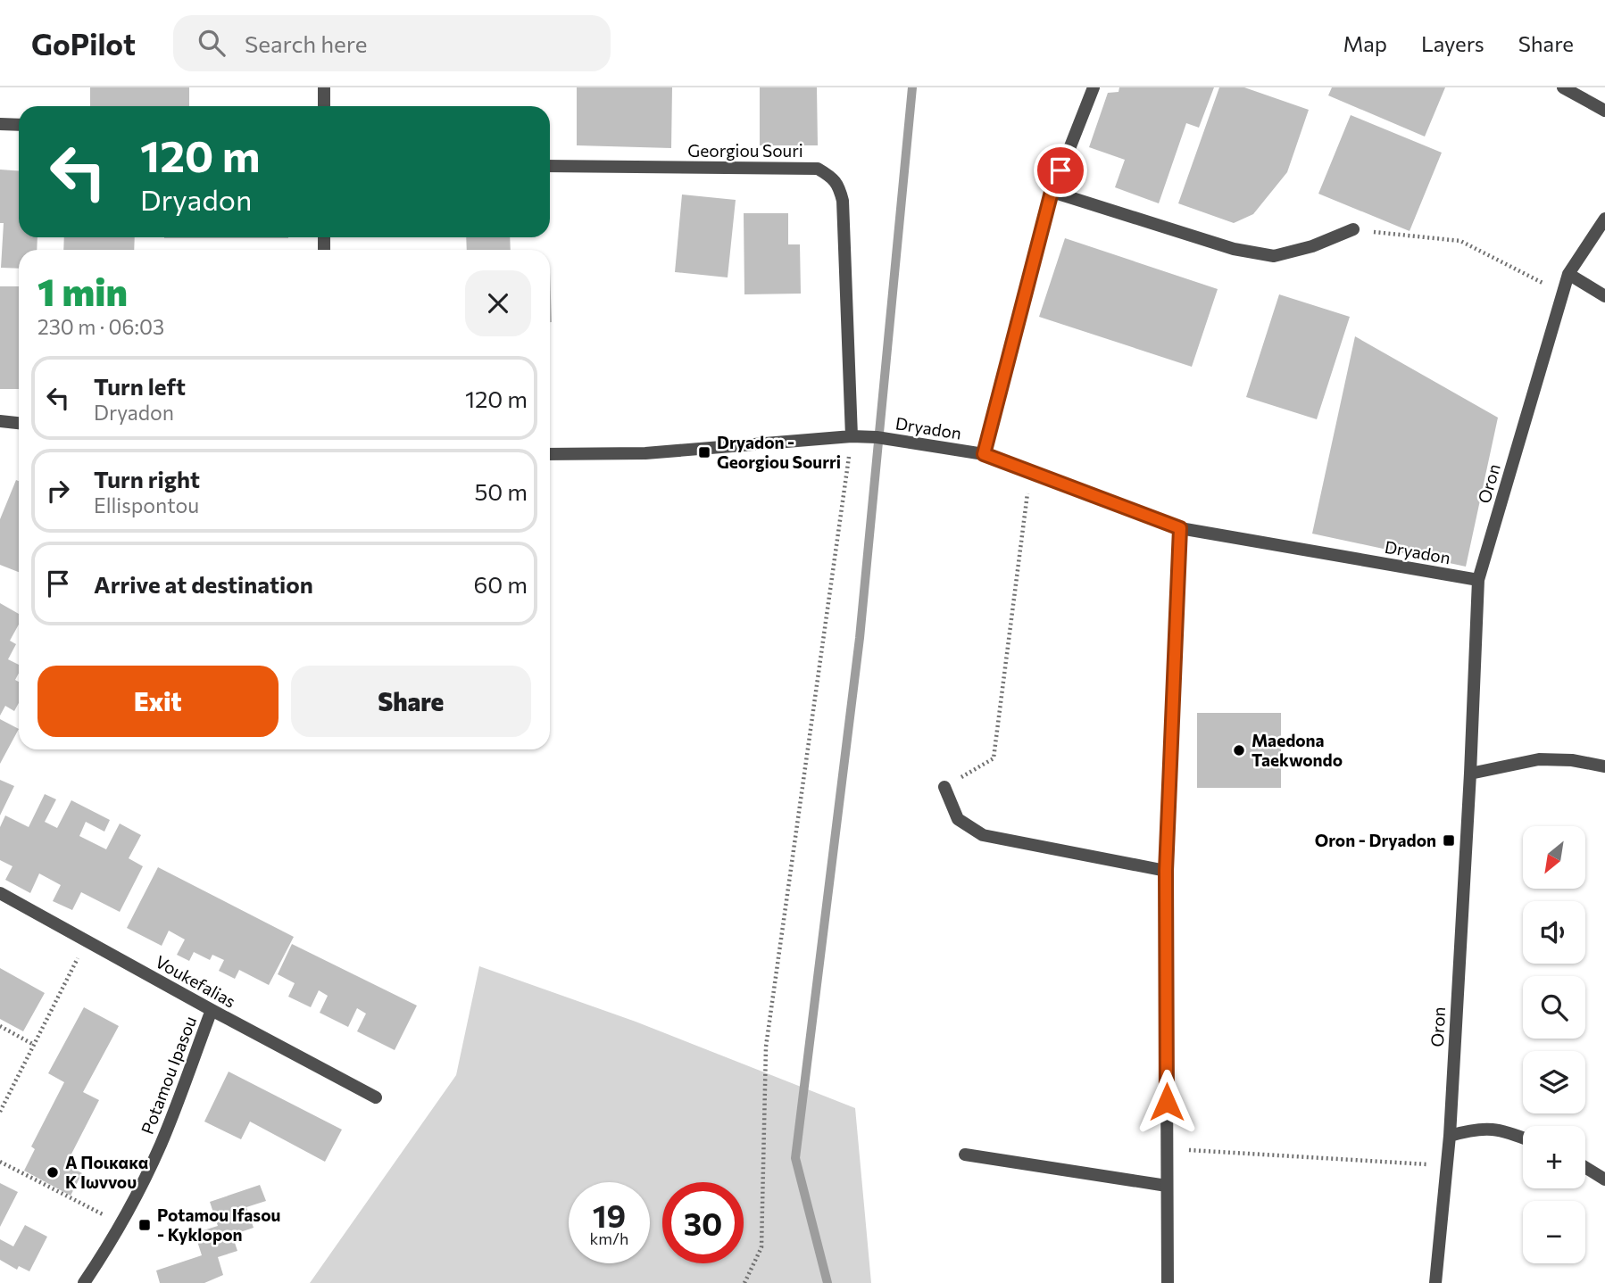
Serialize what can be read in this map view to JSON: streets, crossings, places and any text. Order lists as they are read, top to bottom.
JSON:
{
  "streets": {
    "street": [
      "Georgiou Souri",
      "Dryadon",
      "Oron",
      "Voukefalias",
      "Potamou Ipasou"
    ]
  },
  "crossings": [
    ["Georgiou Souri", "Dryadon"],
    ["Dryadon", "Oron"],
    ["Voukefalias", "Potamou Ipasou"]
  ],
  "places": {
    "transit": ["Dryadon - Georgiou Sourri", "Oron - Dryadon", "Potamou Ifasou - Kyklopon"],
    "other": ["Maedona Taekwondo", "Α Ποικακα Κ Ιωννου"]
  },
  "north": "bottom left",
  "page": {
    "header": "GoPilot",
    "search": "Search here",
    "nav": ["Map", "Layers", "Share"],
    "turn": ["120 m", "Dryadon"],
    "heading": ["1 min", "230 m · 06:03"],
    "list": [
      {
        "name": "Turn left",
        "note": "Dryadon",
        "value": "120 m"
      },
      {
        "name": "Turn right",
        "note": "Ellispontou",
        "value": "50 m"
      },
      {
        "name": "Arrive at destination",
        "value": "60 m"
      }
    ],
    "buttons": ["Exit", "Share"],
    "map_buttons": ["+", "−"],
    "speed": "19 km/h",
    "limit": "30"
  }
}
